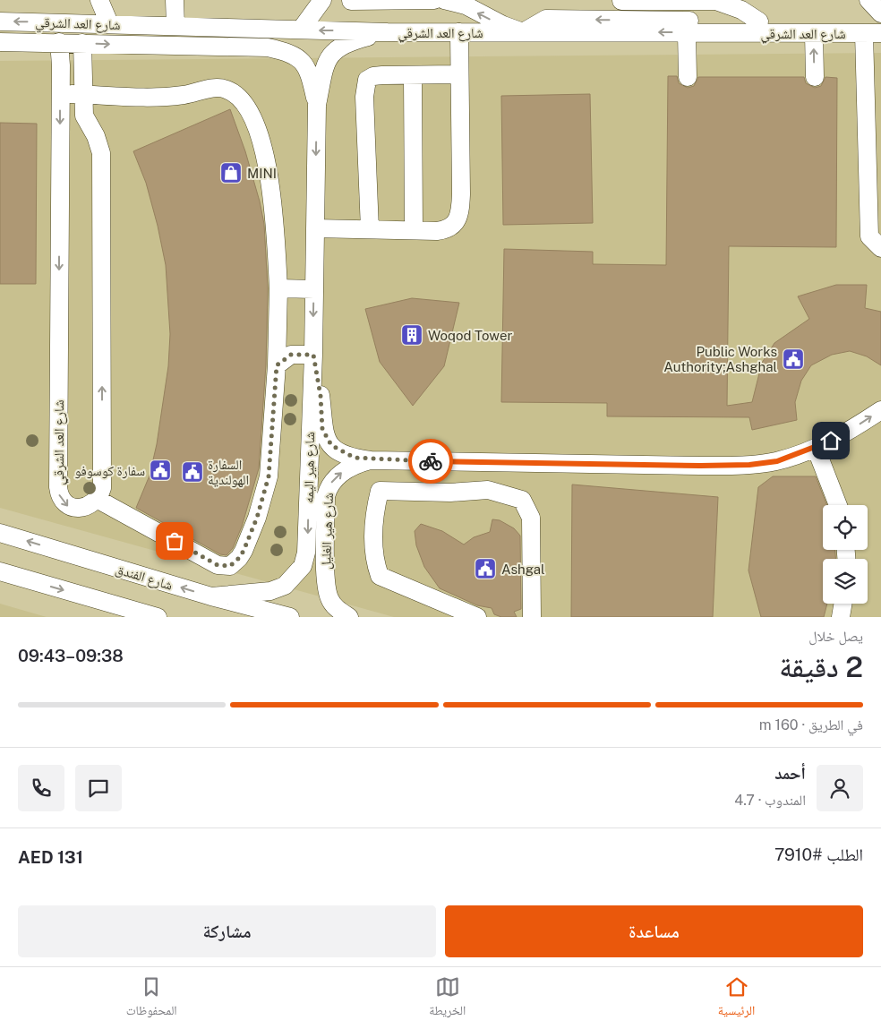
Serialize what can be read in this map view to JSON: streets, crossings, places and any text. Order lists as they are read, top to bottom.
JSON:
{
  "streets": {
    "street": [
      "شارع العد الشرقي",
      "شارع هير اليمه",
      "شارع هير الغليل",
      "شارع الفندق"
    ]
  },
  "crossings": [
    ["شارع العد الشرقي", "شارع هير اليمه"],
    ["شارع هير اليمه", "شارع هير الغليل"],
    ["شارع هير اليمه", "شارع الفندق"]
  ],
  "places": {
    "shop": ["MINI"],
    "building": ["Woqod Tower"],
    "public building": [
      "Public Works Authority;Ashghal",
      "سفارة كوسوفو",
      "السفارة الهولندية",
      "Ashgal"
    ]
  },
  "page": {
    "heading": ["2 دقيقة", "يصل خلال", "09:38–09:43"],
    "panel": [
      "أحمد",
      "المندوب · 4.7",
      "الطلب #7910",
      "AED 131"
    ],
    "bar": "في الطريق · 160 m",
    "buttons": ["مساعدة", "مشاركة"],
    "tabs": ["الرئيسية", "الخريطة", "المحفوظات"]
  }
}
